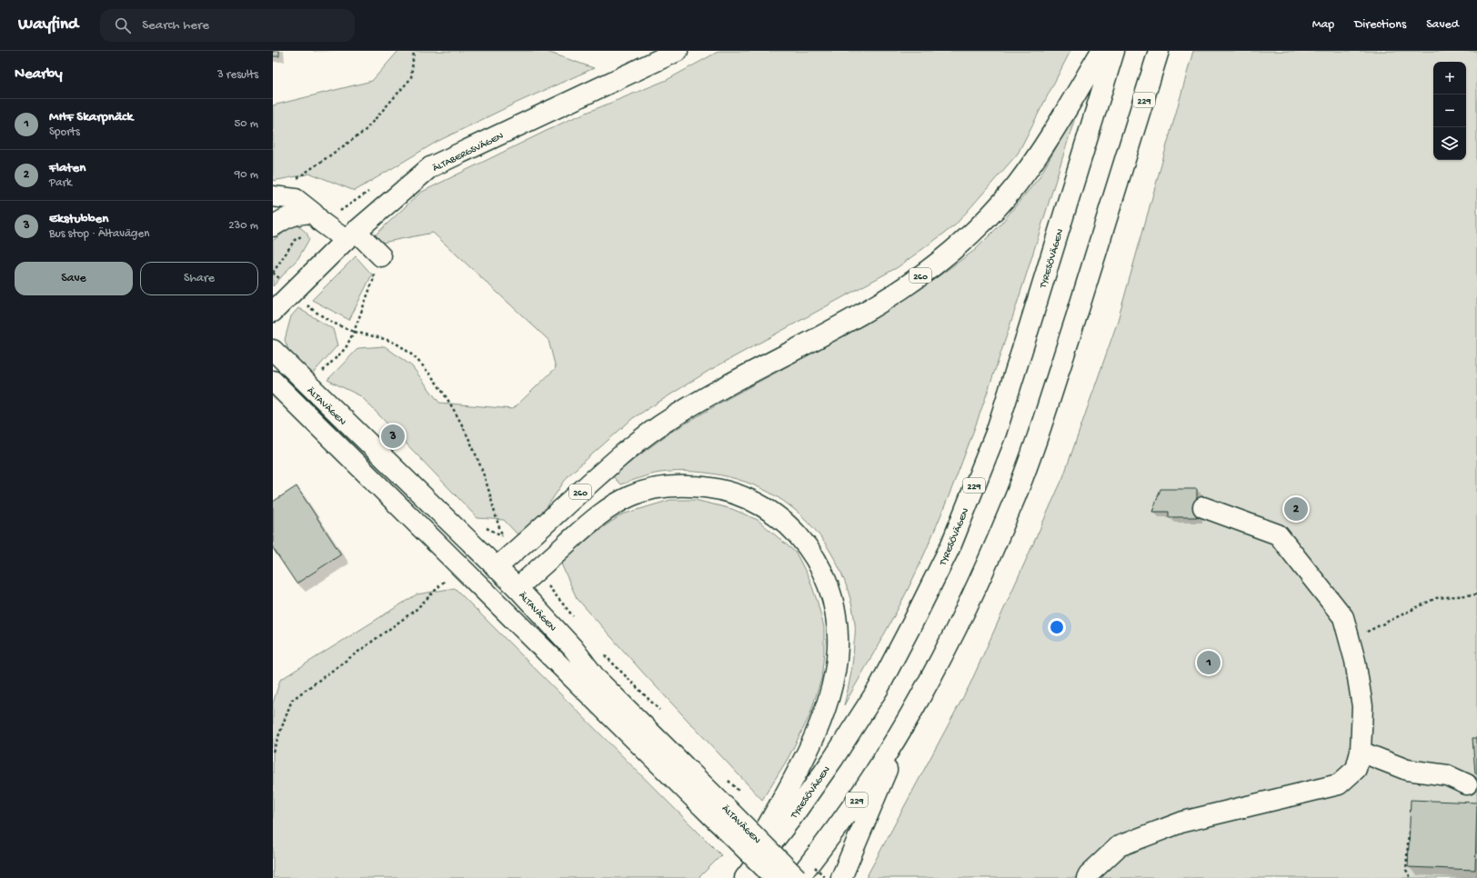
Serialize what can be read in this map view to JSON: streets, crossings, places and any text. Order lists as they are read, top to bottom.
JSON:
{
  "streets": {
    "main road": [
      "229",
      "ÄLTABERGSVÄGEN",
      "TYRESÖVÄGEN",
      "260",
      "ÄLTAVÄGEN"
    ]
  },
  "crossings": [
    ["229", "ÄLTAVÄGEN"],
    ["260", "ÄLTAVÄGEN"]
  ],
  "page": {
    "header": "Wayfind",
    "search": "Search here",
    "nav": ["Map", "Directions", "Saved"],
    "heading": ["Nearby", "3 results"],
    "map_buttons": ["+", "−"],
    "list": [
      {
        "mark": "1",
        "name": "MHF Skarpnäck",
        "note": "Sports",
        "value": "50 m"
      },
      {
        "mark": "2",
        "name": "Flaten",
        "note": "Park",
        "value": "90 m"
      },
      {
        "mark": "3",
        "name": "Ekstubben",
        "note": "Bus stop · Ältavägen",
        "value": "230 m"
      }
    ],
    "buttons": ["Save", "Share"],
    "pins": ["3", "2", "1"]
  }
}
